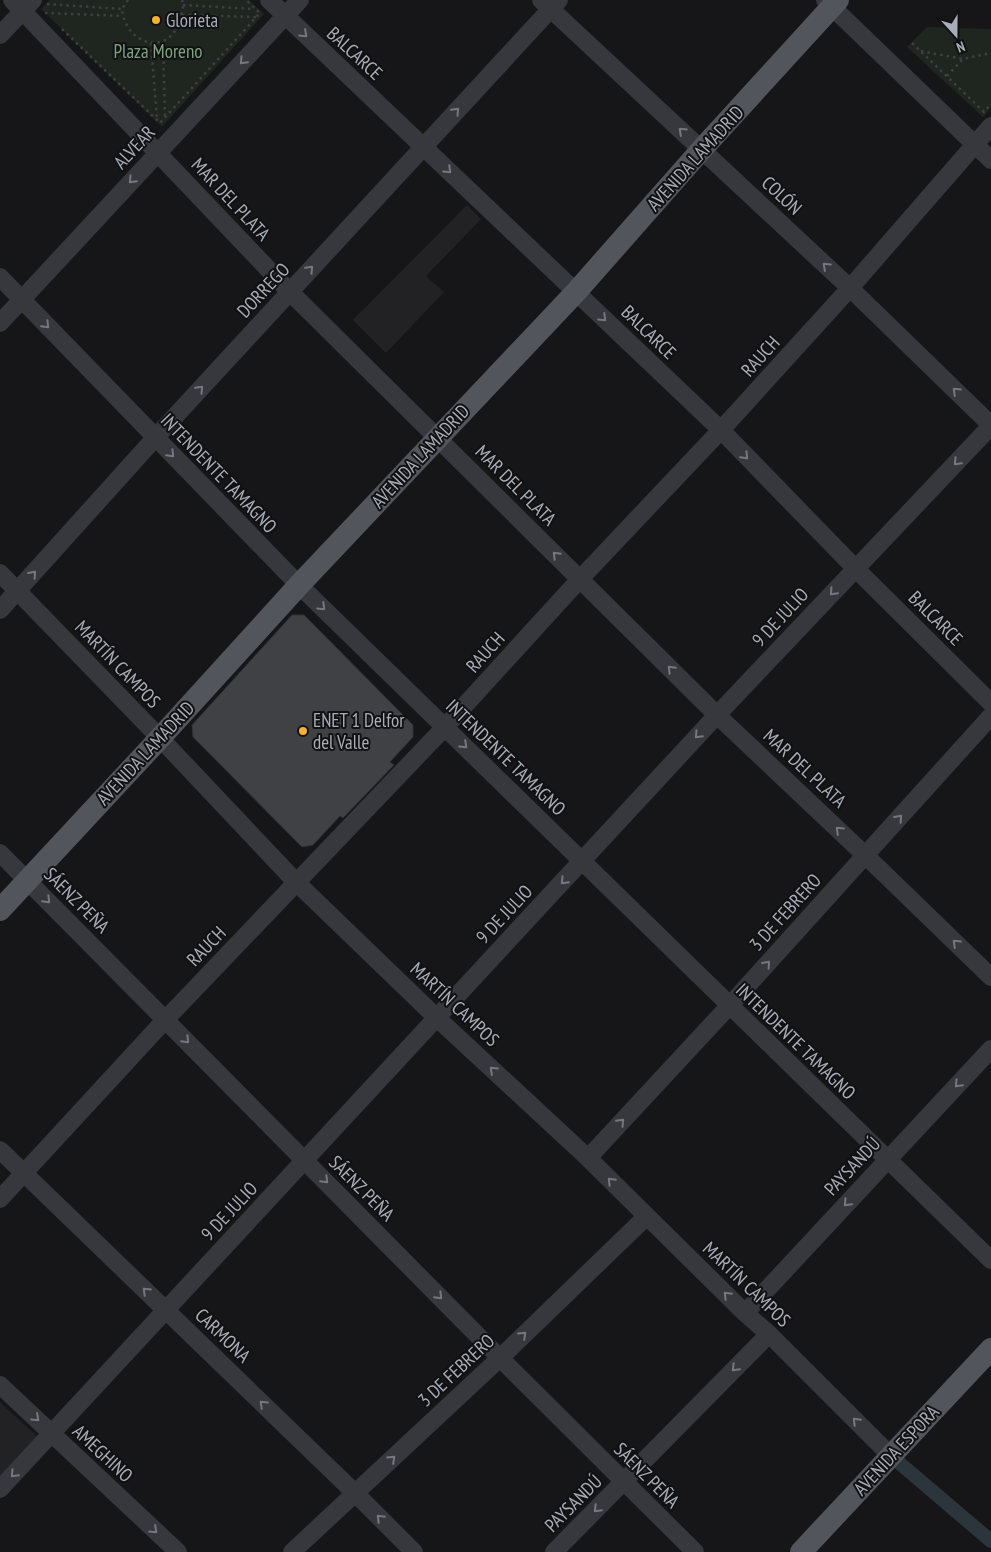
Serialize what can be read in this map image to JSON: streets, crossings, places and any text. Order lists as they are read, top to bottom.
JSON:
{
  "streets": {
    "main road": ["AVENIDA LAMADRID", "AVENIDA ESPORA"],
    "street": [
      "BALCARCE",
      "ALVEAR",
      "COLÓN",
      "MAR DEL PLATA",
      "DORREGO",
      "RAUCH",
      "INTENDENTE TAMAGNO",
      "9 DE JULIO",
      "MARTÍN CAMPOS",
      "SÁENZ PEÑA",
      "3 DE FEBRERO",
      "PAYSANDÚ",
      "CARMONA",
      "AMEGHINO"
    ]
  },
  "crossings": [
    ["BALCARCE", "ALVEAR"],
    ["BALCARCE", "AVENIDA LAMADRID"],
    ["BALCARCE", "DORREGO"],
    ["BALCARCE", "RAUCH"],
    ["BALCARCE", "9 DE JULIO"],
    ["ALVEAR", "MAR DEL PLATA"],
    ["ALVEAR", "INTENDENTE TAMAGNO"],
    ["AVENIDA LAMADRID", "COLÓN"],
    ["AVENIDA LAMADRID", "MAR DEL PLATA"],
    ["AVENIDA LAMADRID", "INTENDENTE TAMAGNO"],
    ["AVENIDA LAMADRID", "MARTÍN CAMPOS"],
    ["AVENIDA LAMADRID", "SÁENZ PEÑA"],
    ["COLÓN", "DORREGO"],
    ["COLÓN", "RAUCH"],
    ["COLÓN", "9 DE JULIO"],
    ["MAR DEL PLATA", "DORREGO"],
    ["MAR DEL PLATA", "RAUCH"],
    ["MAR DEL PLATA", "9 DE JULIO"],
    ["MAR DEL PLATA", "3 DE FEBRERO"],
    ["DORREGO", "INTENDENTE TAMAGNO"],
    ["DORREGO", "MARTÍN CAMPOS"],
    ["RAUCH", "INTENDENTE TAMAGNO"],
    ["RAUCH", "MARTÍN CAMPOS"],
    ["RAUCH", "SÁENZ PEÑA"],
    ["RAUCH", "CARMONA"],
    ["INTENDENTE TAMAGNO", "9 DE JULIO"],
    ["INTENDENTE TAMAGNO", "3 DE FEBRERO"],
    ["INTENDENTE TAMAGNO", "PAYSANDÚ"],
    ["9 DE JULIO", "MARTÍN CAMPOS"],
    ["9 DE JULIO", "SÁENZ PEÑA"],
    ["9 DE JULIO", "CARMONA"],
    ["9 DE JULIO", "AMEGHINO"],
    ["MARTÍN CAMPOS", "3 DE FEBRERO"],
    ["MARTÍN CAMPOS", "PAYSANDÚ"],
    ["MARTÍN CAMPOS", "AVENIDA ESPORA"],
    ["SÁENZ PEÑA", "3 DE FEBRERO"],
    ["SÁENZ PEÑA", "PAYSANDÚ"],
    ["3 DE FEBRERO", "CARMONA"]
  ],
  "one_way": [
    "BALCARCE",
    "ALVEAR",
    "COLÓN",
    "MAR DEL PLATA",
    "DORREGO",
    "INTENDENTE TAMAGNO",
    "9 DE JULIO",
    "MARTÍN CAMPOS",
    "SÁENZ PEÑA",
    "3 DE FEBRERO",
    "PAYSANDÚ",
    "CARMONA",
    "AMEGHINO"
  ],
  "parks": ["Plaza Moreno"],
  "places": ["Glorieta", "ENET 1 Delfor del Valle"],
  "north": "bottom"
}
